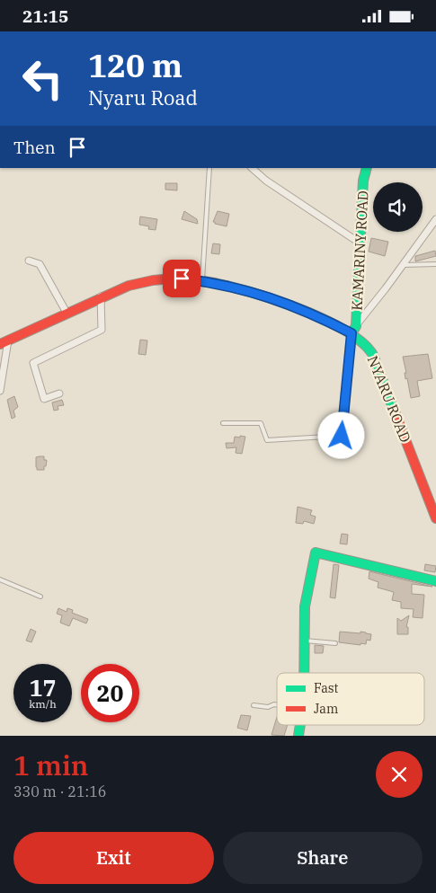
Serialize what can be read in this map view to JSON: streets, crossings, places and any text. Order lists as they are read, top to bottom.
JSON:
{
  "streets": {
    "main road": ["KAMARINY ROAD", "NYARU ROAD"]
  },
  "crossings": [
    ["KAMARINY ROAD", "NYARU ROAD"]
  ],
  "legend": ["Fast", "Jam"],
  "page": {
    "status": "21:15",
    "turn": ["120 m", "Nyaru Road"],
    "then": "Then",
    "speed": "17 km/h",
    "limit": "20",
    "heading": ["1 min", "330 m · 21:16"],
    "buttons": ["Exit", "Share"]
  }
}
